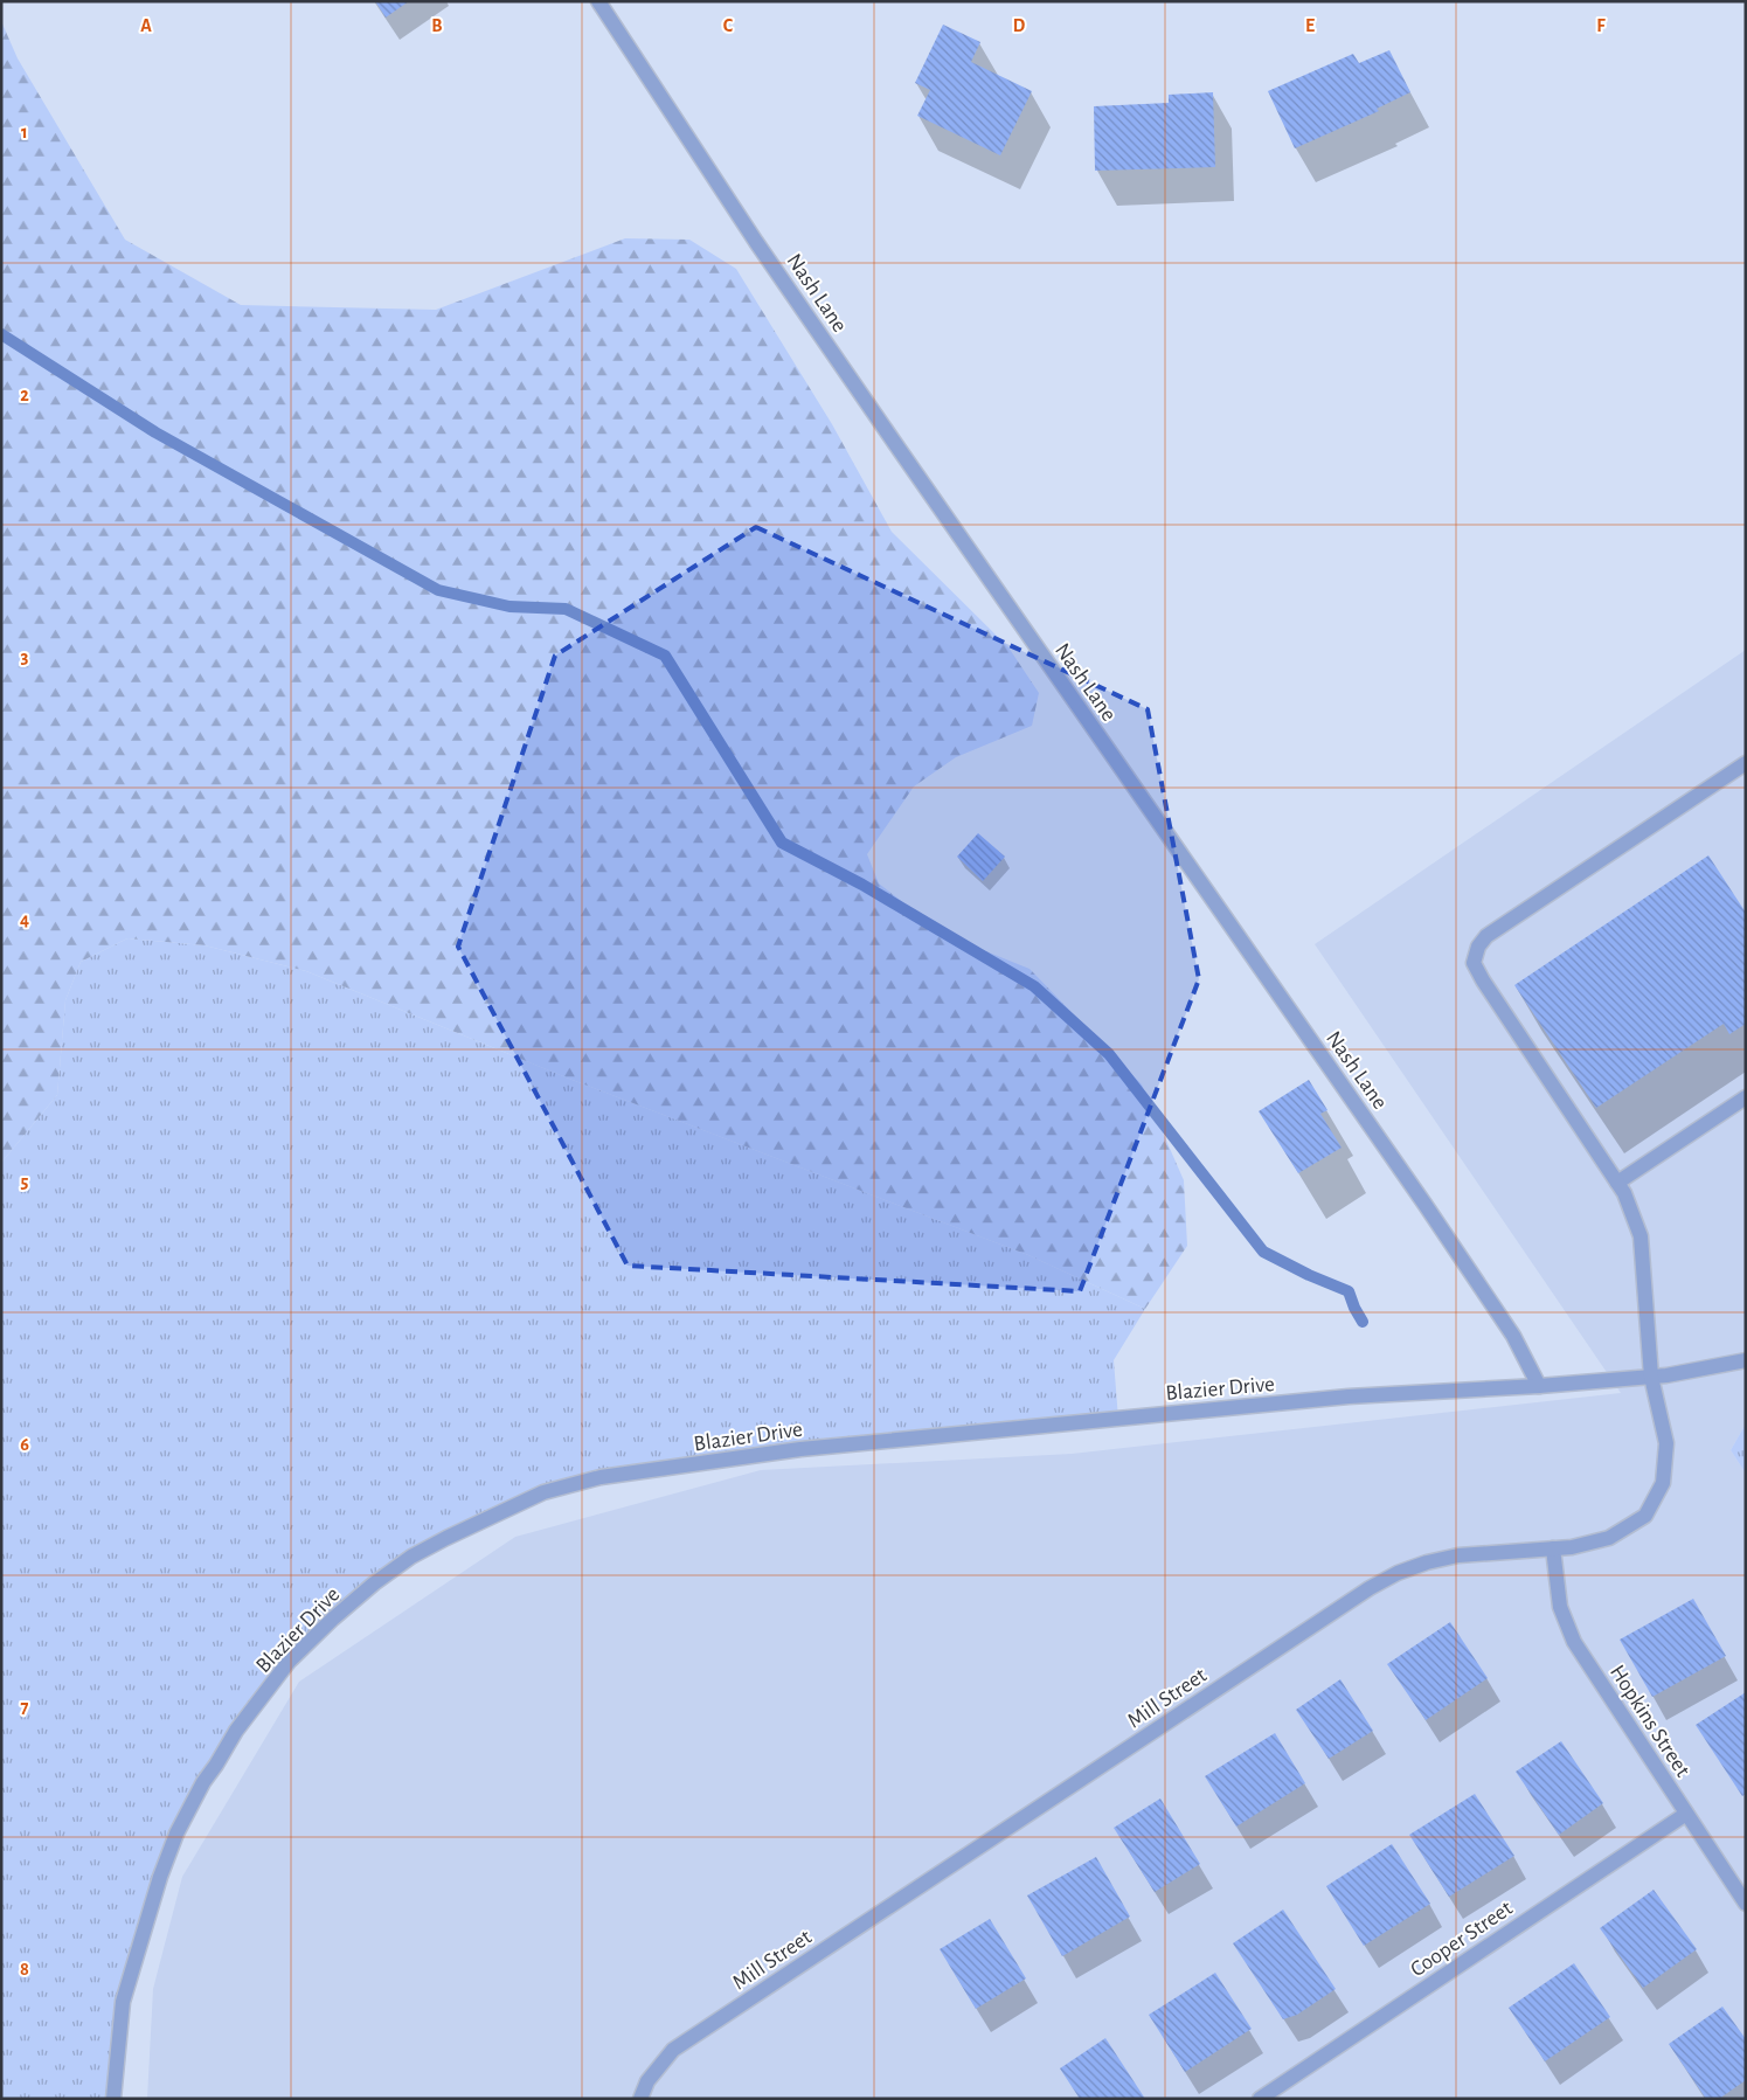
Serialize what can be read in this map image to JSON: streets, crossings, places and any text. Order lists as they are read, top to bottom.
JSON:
{
  "streets": {
    "street": [
      "Nash Lane",
      "Blazier Drive",
      "Mill Street",
      "Hopkins Street",
      "Cooper Street"
    ]
  },
  "crossings": [
    ["Nash Lane", "Blazier Drive"],
    ["Blazier Drive", "Mill Street"],
    ["Mill Street", "Hopkins Street"],
    ["Hopkins Street", "Cooper Street"]
  ],
  "grid": {
    "columns": [
      "A",
      "B",
      "C",
      "D",
      "E",
      "F"
    ],
    "rows": [
      "1",
      "2",
      "3",
      "4",
      "5",
      "6",
      "7",
      "8"
    ]
  }
}
